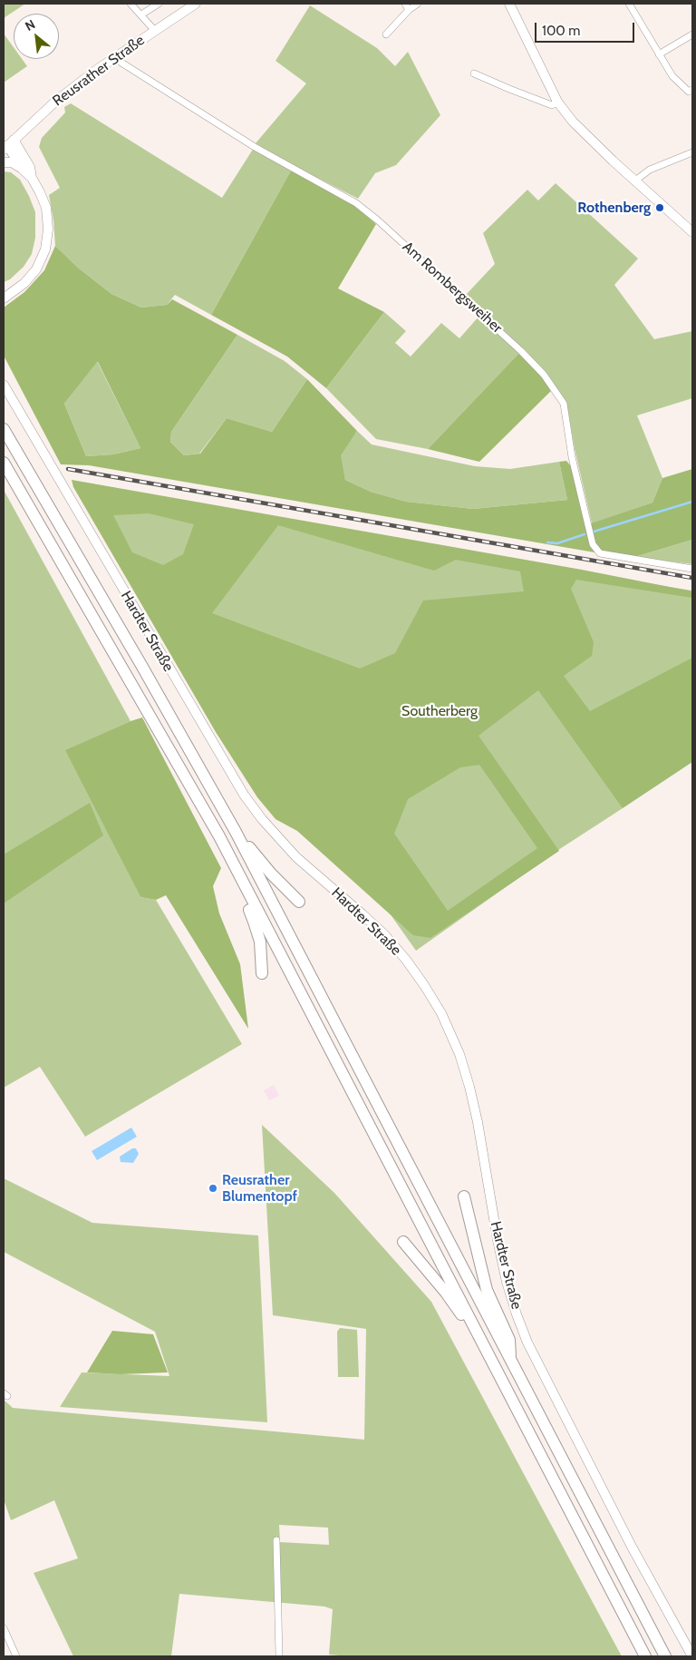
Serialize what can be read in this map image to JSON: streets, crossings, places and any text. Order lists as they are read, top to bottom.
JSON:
{
  "streets": {
    "main road": ["Reusrather Straße", "Hardter Straße"],
    "street": ["Am Rombergsweiher"]
  },
  "crossings": [
    ["Reusrather Straße", "Am Rombergsweiher"]
  ],
  "parks": ["Southerberg"],
  "places": ["Rothenberg", "Reusrather Blumentopf"],
  "scale_bar": "100 m",
  "north": "top left"
}
